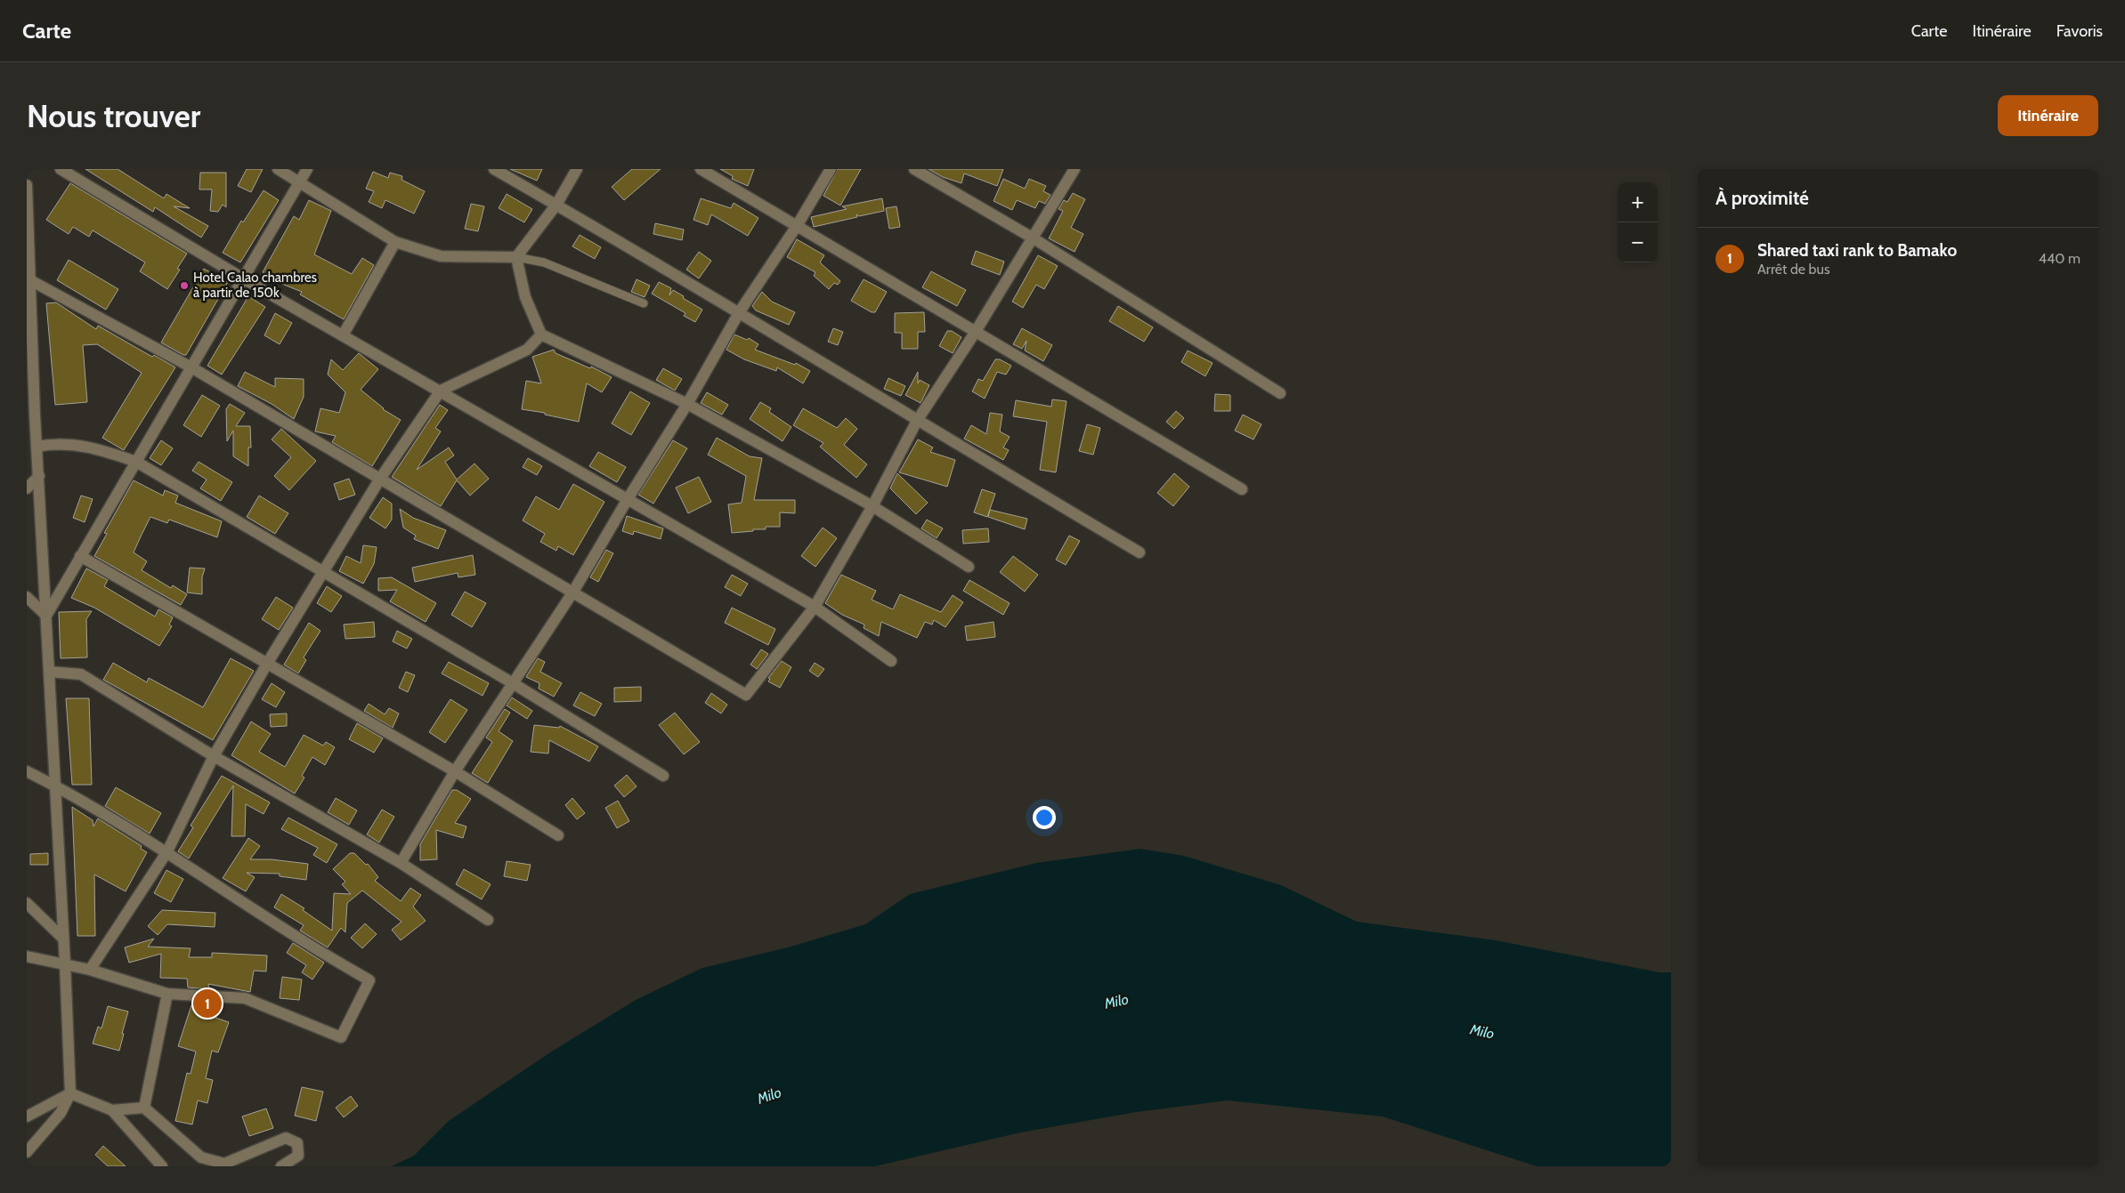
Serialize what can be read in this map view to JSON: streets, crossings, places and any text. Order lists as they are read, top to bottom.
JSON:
{
  "water": ["Milo"],
  "places": ["Hotel Calao chambres à partir de 150k"],
  "page": {
    "header": "Carte",
    "nav": ["Carte", "Itinéraire", "Favoris"],
    "buttons": "Itinéraire",
    "title": "Nous trouver",
    "heading": "À proximité",
    "map_buttons": ["+", "−"],
    "list": [
      {
        "mark": "1",
        "name": "Shared taxi rank to Bamako",
        "note": "Arrêt de bus",
        "value": "440 m"
      }
    ],
    "pins": "1"
  }
}
